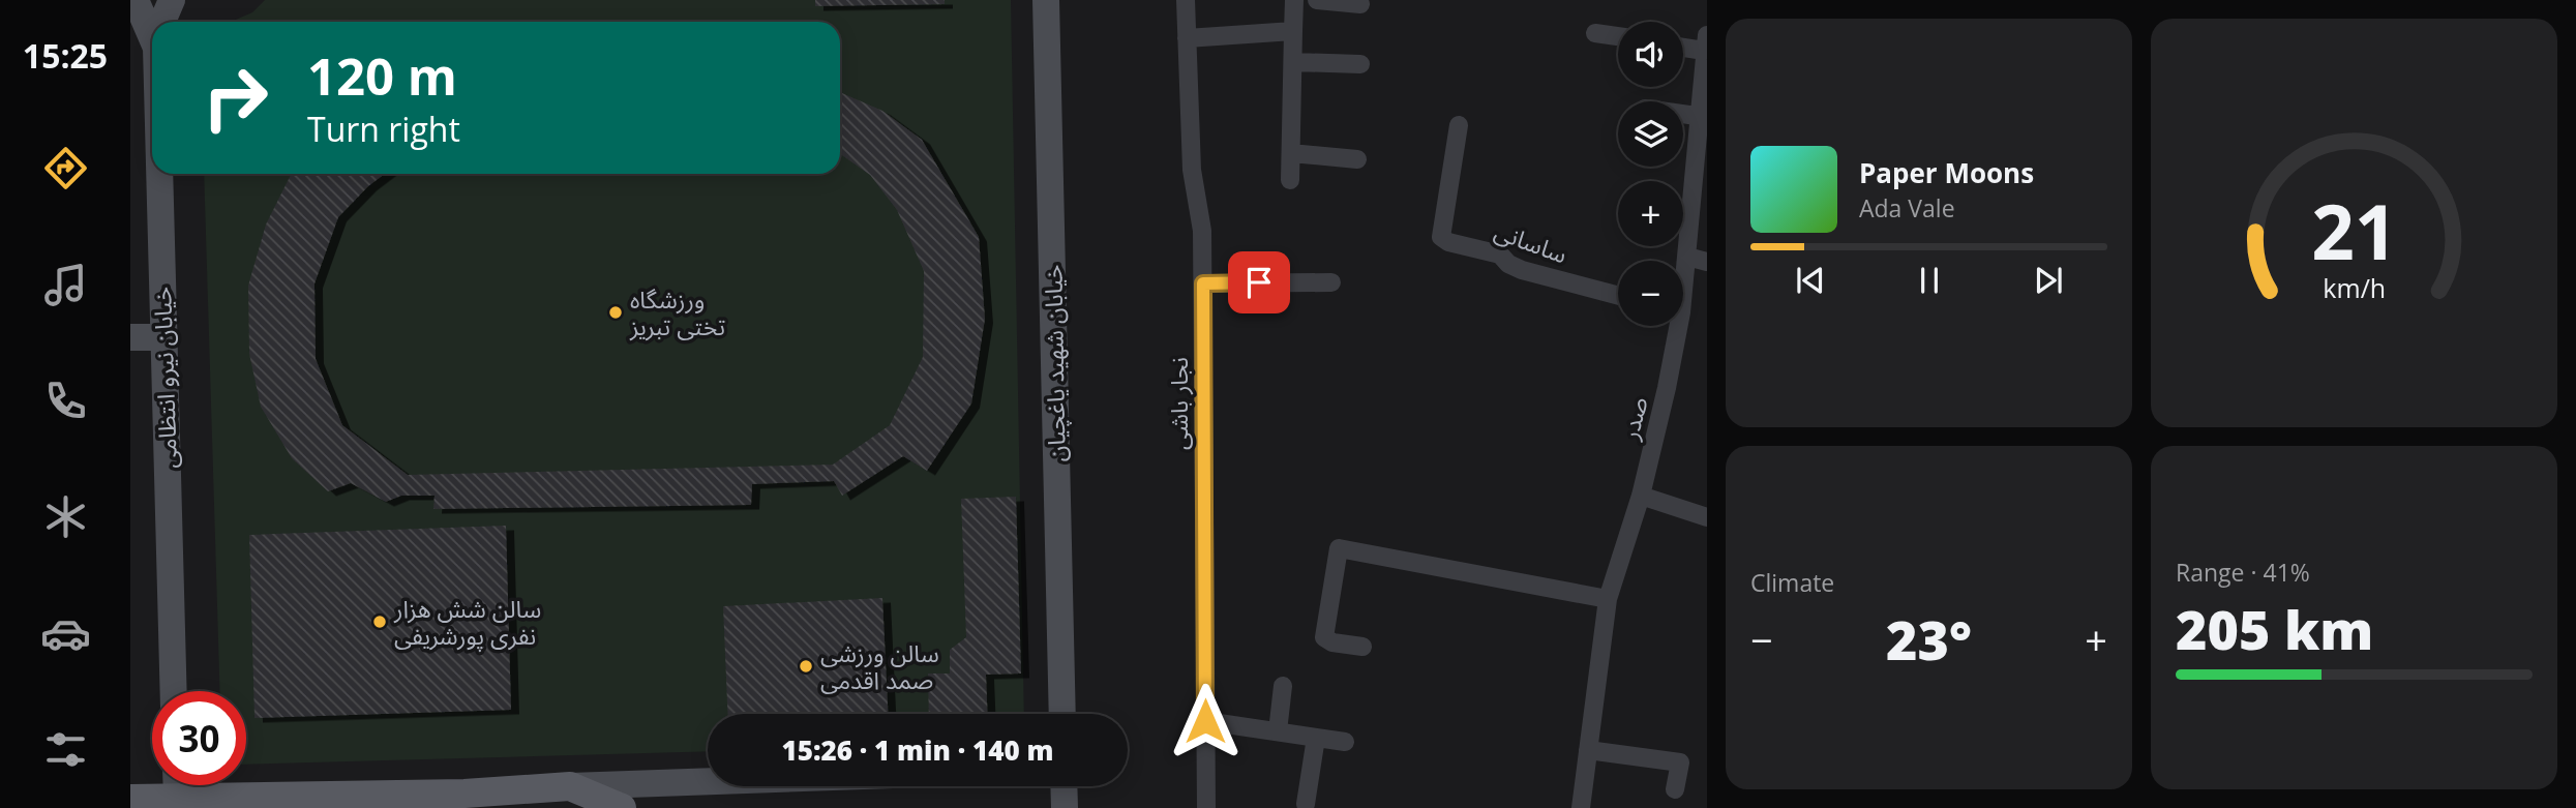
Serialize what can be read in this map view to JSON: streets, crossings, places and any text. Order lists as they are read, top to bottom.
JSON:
{
  "streets": {
    "main road": ["خیابان شهید یاغچیان", "خیابان نیرو انتظامی"],
    "street": ["ساسانی", "نجار باشی", "صدر"]
  },
  "places": ["ورزشگاه تختی تبریز", "سالن شش هزار نفری پورشریفی", "سالن ورزشی صمد اقدمی"],
  "page": {
    "tabs": "15:25",
    "map_buttons": ["+", "−"],
    "turn": ["120 m", "Turn right"],
    "song": ["Paper Moons", "Ada Vale"],
    "tile": [
      "Climate",
      ["Range · 41%", "205 km"]
    ],
    "heat": ["−", "23°", "+"],
    "limit": "30",
    "trip": "15:26 · 1 min · 140 m",
    "gauge": ["21", "km/h"]
  }
}
